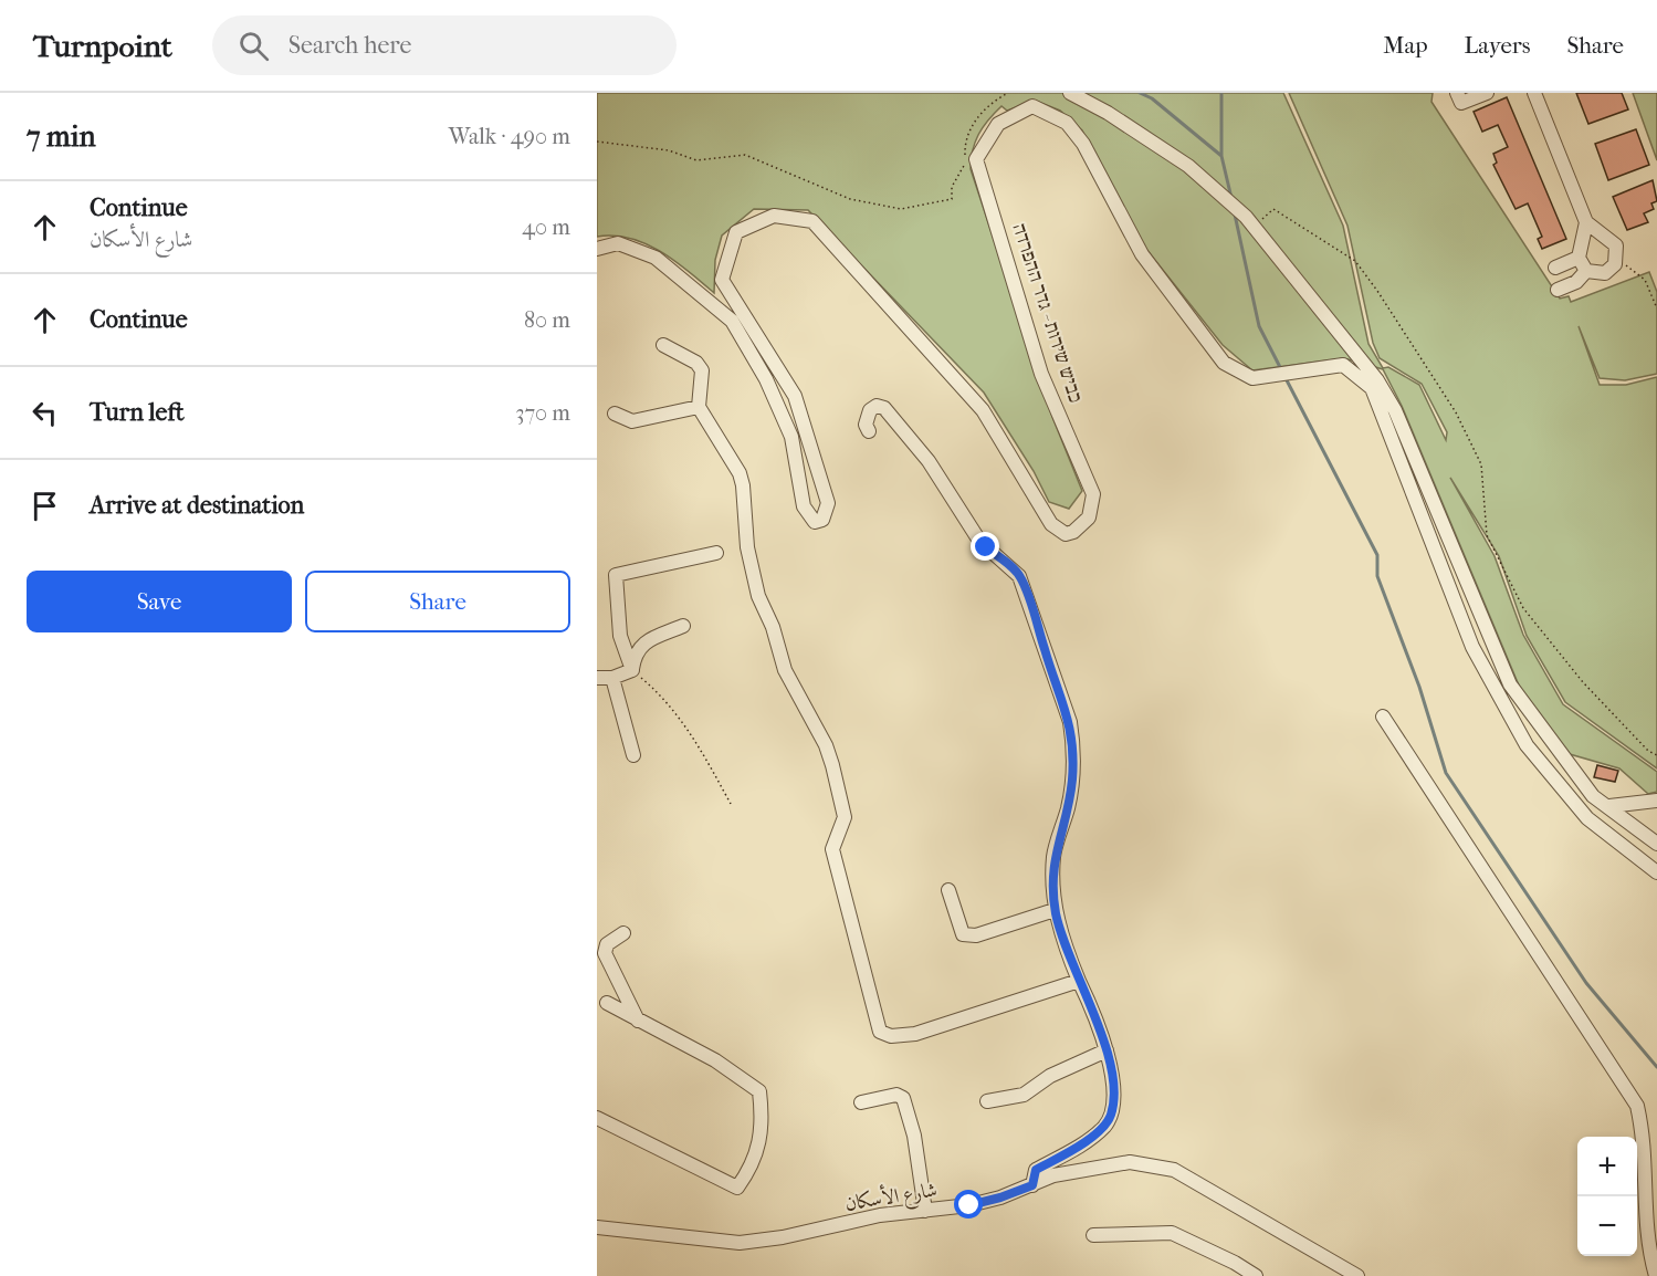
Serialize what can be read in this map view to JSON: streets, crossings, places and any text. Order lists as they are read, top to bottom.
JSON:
{
  "streets": {
    "street": ["כביש שירות - גדר ההפרדה", "شارع الأسكان"]
  },
  "page": {
    "header": "Turnpoint",
    "search": "Search here",
    "nav": ["Map", "Layers", "Share"],
    "heading": ["7 min", "Walk · 490 m"],
    "list": [
      ["Continue", "شارع الأسكان", "40 m"],
      ["Continue", "80 m"],
      ["Turn left", "370 m"],
      "Arrive at destination"
    ],
    "buttons": ["Save", "Share"],
    "map_buttons": ["+", "−"]
  }
}
